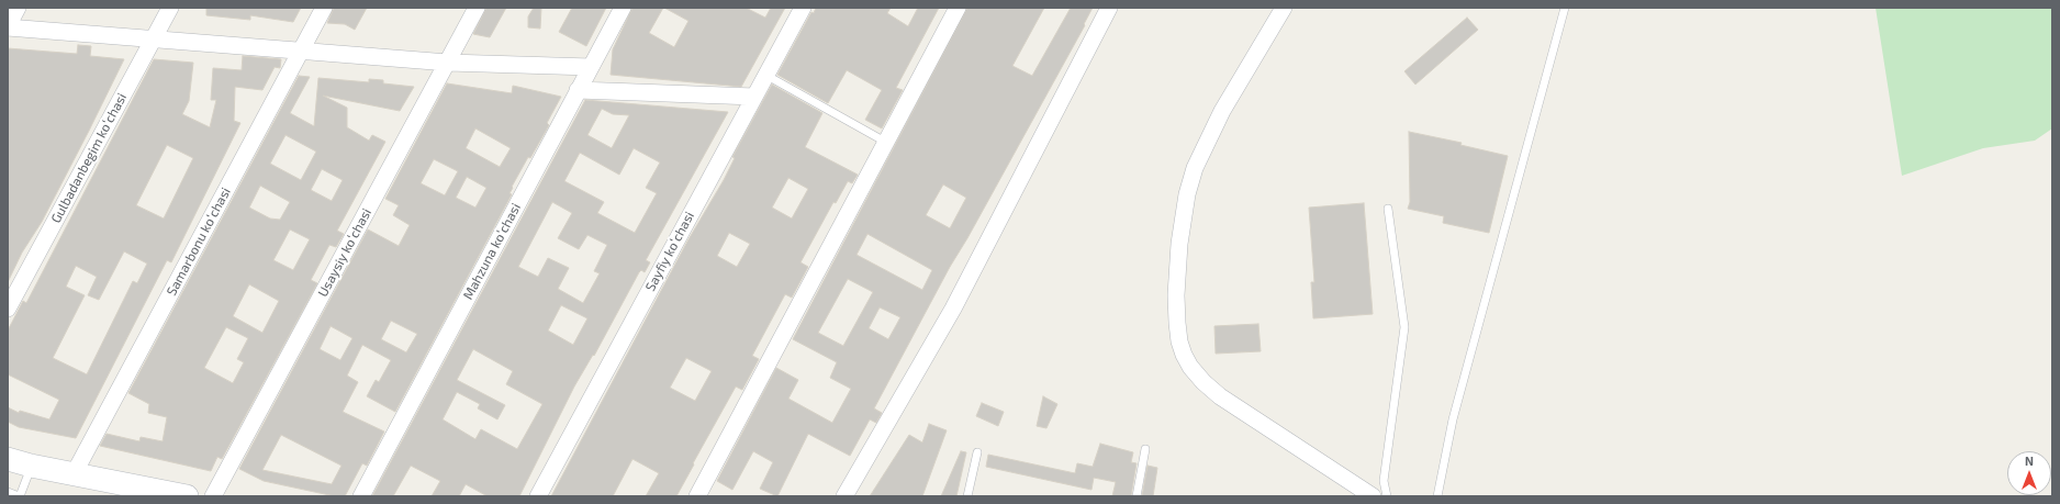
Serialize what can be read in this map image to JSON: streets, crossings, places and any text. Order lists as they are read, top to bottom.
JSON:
{
  "streets": {
    "street": [
      "Gulbadanbegim koʻchasi",
      "Samarbonu koʻchasi",
      "Mahzuna koʻchasi",
      "Sayfiy koʻchasi",
      "Usaysiy koʻchasi"
    ]
  },
  "north": "top"
}
